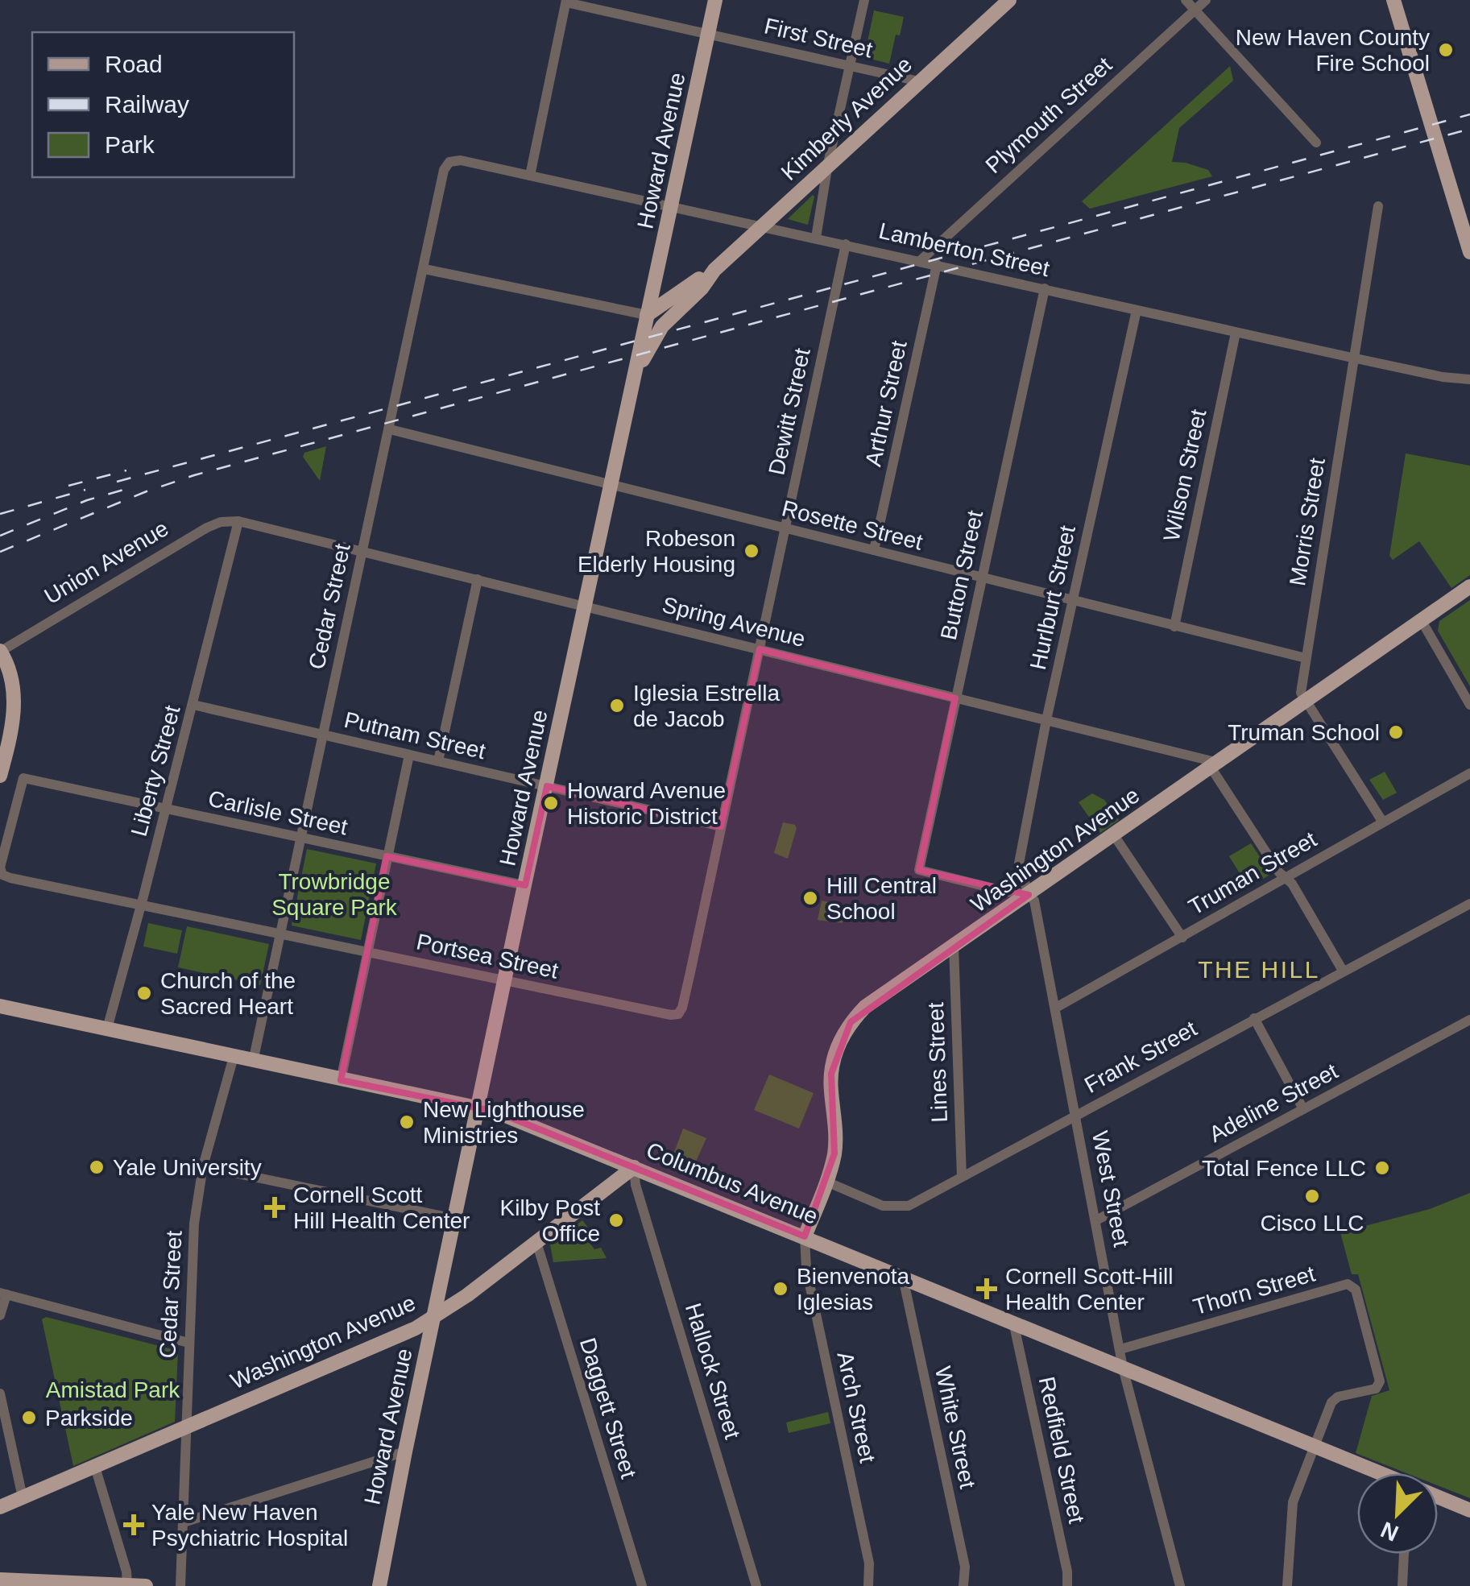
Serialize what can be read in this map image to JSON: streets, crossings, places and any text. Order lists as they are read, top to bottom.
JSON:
{
  "streets": {
    "main road": [
      "Kimberly Avenue",
      "Howard Avenue",
      "Washington Avenue",
      "Columbus Avenue"
    ],
    "street": [
      "First Street",
      "Plymouth Street",
      "Lamberton Street",
      "Arthur Street",
      "Dewitt Street",
      "Wilson Street",
      "Morris Street",
      "Rosette Street",
      "Union Avenue",
      "Button Street",
      "Hurlburt Street",
      "Cedar Street",
      "Spring Avenue",
      "Putnam Street",
      "Liberty Street",
      "Carlisle Street",
      "Truman Street",
      "Portsea Street",
      "Frank Street",
      "Lines Street",
      "Adeline Street",
      "West Street",
      "Thorn Street",
      "Hallock Street",
      "Arch Street",
      "Daggett Street",
      "White Street",
      "Redfield Street"
    ]
  },
  "crossings": [
    ["First Street", "Kimberly Avenue"],
    ["First Street", "Howard Avenue"],
    ["Plymouth Street", "Lamberton Street"],
    ["Kimberly Avenue", "Lamberton Street"],
    ["Howard Avenue", "Lamberton Street"],
    ["Howard Avenue", "Rosette Street"],
    ["Howard Avenue", "Spring Avenue"],
    ["Howard Avenue", "Putnam Street"],
    ["Howard Avenue", "Carlisle Street"],
    ["Howard Avenue", "Washington Avenue"],
    ["Howard Avenue", "Portsea Street"],
    ["Howard Avenue", "Columbus Avenue"],
    ["Lamberton Street", "Arthur Street"],
    ["Lamberton Street", "Dewitt Street"],
    ["Lamberton Street", "Wilson Street"],
    ["Lamberton Street", "Morris Street"],
    ["Lamberton Street", "Button Street"],
    ["Lamberton Street", "Hurlburt Street"],
    ["Lamberton Street", "Cedar Street"],
    ["Arthur Street", "Rosette Street"],
    ["Dewitt Street", "Rosette Street"],
    ["Dewitt Street", "Spring Avenue"],
    ["Dewitt Street", "Putnam Street"],
    ["Dewitt Street", "Portsea Street"],
    ["Wilson Street", "Rosette Street"],
    ["Morris Street", "Rosette Street"],
    ["Morris Street", "Washington Avenue"],
    ["Rosette Street", "Button Street"],
    ["Rosette Street", "Hurlburt Street"],
    ["Rosette Street", "Cedar Street"],
    ["Union Avenue", "Spring Avenue"],
    ["Union Avenue", "Liberty Street"],
    ["Button Street", "Hurlburt Street"],
    ["Button Street", "Spring Avenue"],
    ["Button Street", "Washington Avenue"],
    ["Button Street", "West Street"],
    ["Hurlburt Street", "Spring Avenue"],
    ["Hurlburt Street", "Washington Avenue"],
    ["Hurlburt Street", "West Street"],
    ["Cedar Street", "Spring Avenue"],
    ["Cedar Street", "Putnam Street"],
    ["Cedar Street", "Carlisle Street"],
    ["Cedar Street", "Washington Avenue"],
    ["Cedar Street", "Portsea Street"],
    ["Cedar Street", "Columbus Avenue"],
    ["Spring Avenue", "Liberty Street"],
    ["Spring Avenue", "Washington Avenue"],
    ["Putnam Street", "Liberty Street"],
    ["Liberty Street", "Carlisle Street"],
    ["Liberty Street", "Portsea Street"],
    ["Liberty Street", "Columbus Avenue"],
    ["Carlisle Street", "Portsea Street"],
    ["Washington Avenue", "Frank Street"],
    ["Washington Avenue", "Lines Street"],
    ["Washington Avenue", "Columbus Avenue"],
    ["Washington Avenue", "West Street"],
    ["Washington Avenue", "Hallock Street"],
    ["Washington Avenue", "Arch Street"],
    ["Washington Avenue", "Daggett Street"],
    ["Truman Street", "West Street"],
    ["Frank Street", "Lines Street"],
    ["Frank Street", "West Street"],
    ["Adeline Street", "West Street"],
    ["Columbus Avenue", "West Street"],
    ["Columbus Avenue", "Thorn Street"],
    ["Columbus Avenue", "Hallock Street"],
    ["Columbus Avenue", "Arch Street"],
    ["Columbus Avenue", "White Street"],
    ["Columbus Avenue", "Redfield Street"],
    ["West Street", "Thorn Street"]
  ],
  "districts": ["THE HILL"],
  "parks": ["Trowbridge Square Park", "Amistad Park"],
  "places": {
    "other": [
      "New Haven County Fire School",
      "Robeson Elderly Housing",
      "Iglesia Estrella de Jacob",
      "Truman School",
      "Howard Avenue Historic District",
      "Hill Central School",
      "Church of the Sacred Heart",
      "New Lighthouse Ministries",
      "Yale University",
      "Total Fence LLC",
      "Cisco LLC",
      "Kilby Post Office",
      "Bienvenota Iglesias",
      "Parkside"
    ],
    "health": ["Cornell Scott Hill Health Center", "Cornell Scott-Hill Health Center", "Yale New Haven Psychiatric Hospital"]
  },
  "legend": ["Road", "Railway", "Park"],
  "north": "bottom left"
}
